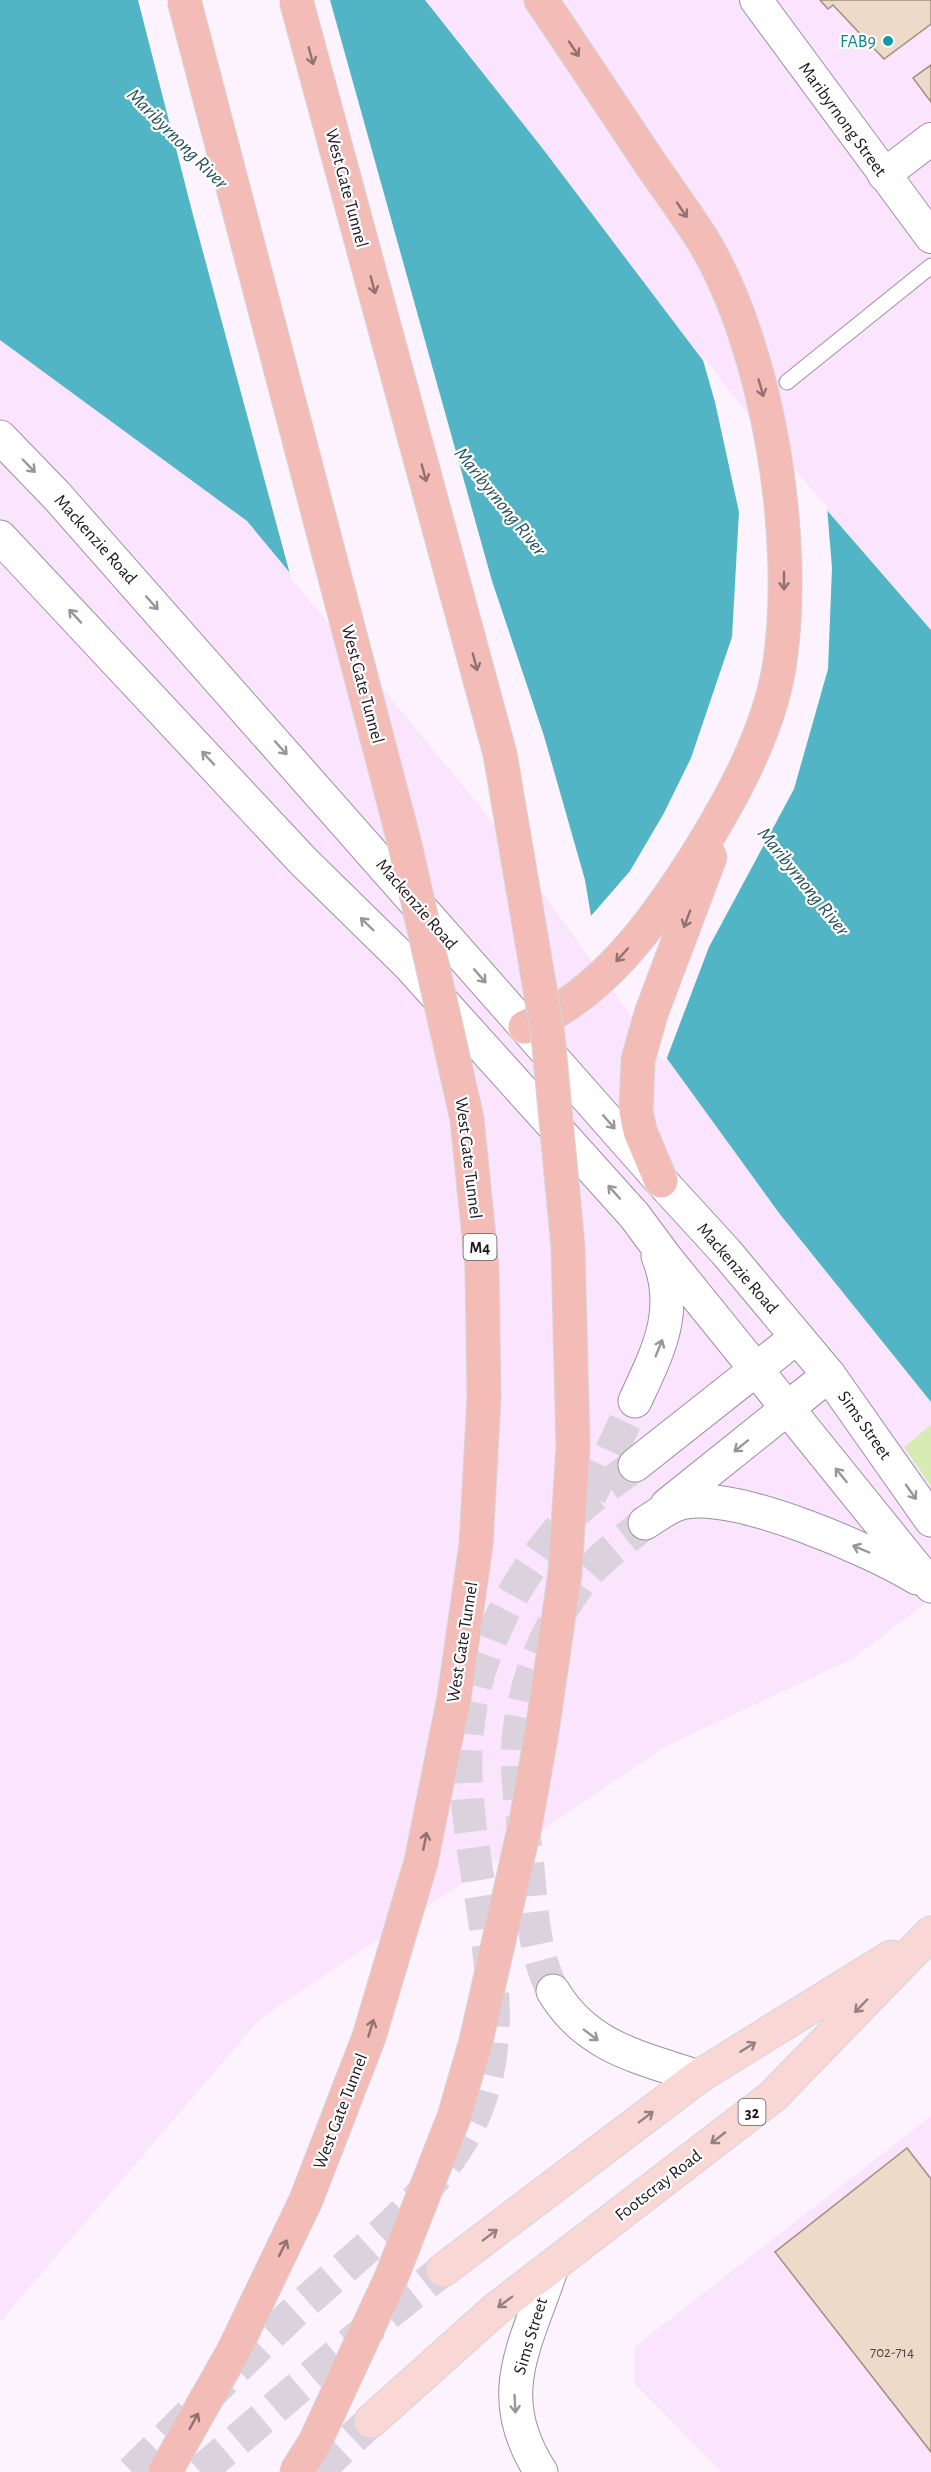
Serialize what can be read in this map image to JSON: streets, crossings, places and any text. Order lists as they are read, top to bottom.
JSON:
{
  "streets": {
    "highway": ["West Gate Tunnel", "M4"],
    "main road": ["32", "Footscray Road"],
    "street": ["Maribyrnong Street", "Mackenzie Road", "Sims Street"]
  },
  "crossings": [
    ["Mackenzie Road", "Sims Street"],
    ["Sims Street", "Footscray Road"]
  ],
  "water": ["Maribyrnong River"],
  "places": ["FAB9"],
  "house_numbers": ["702-714"]
}
